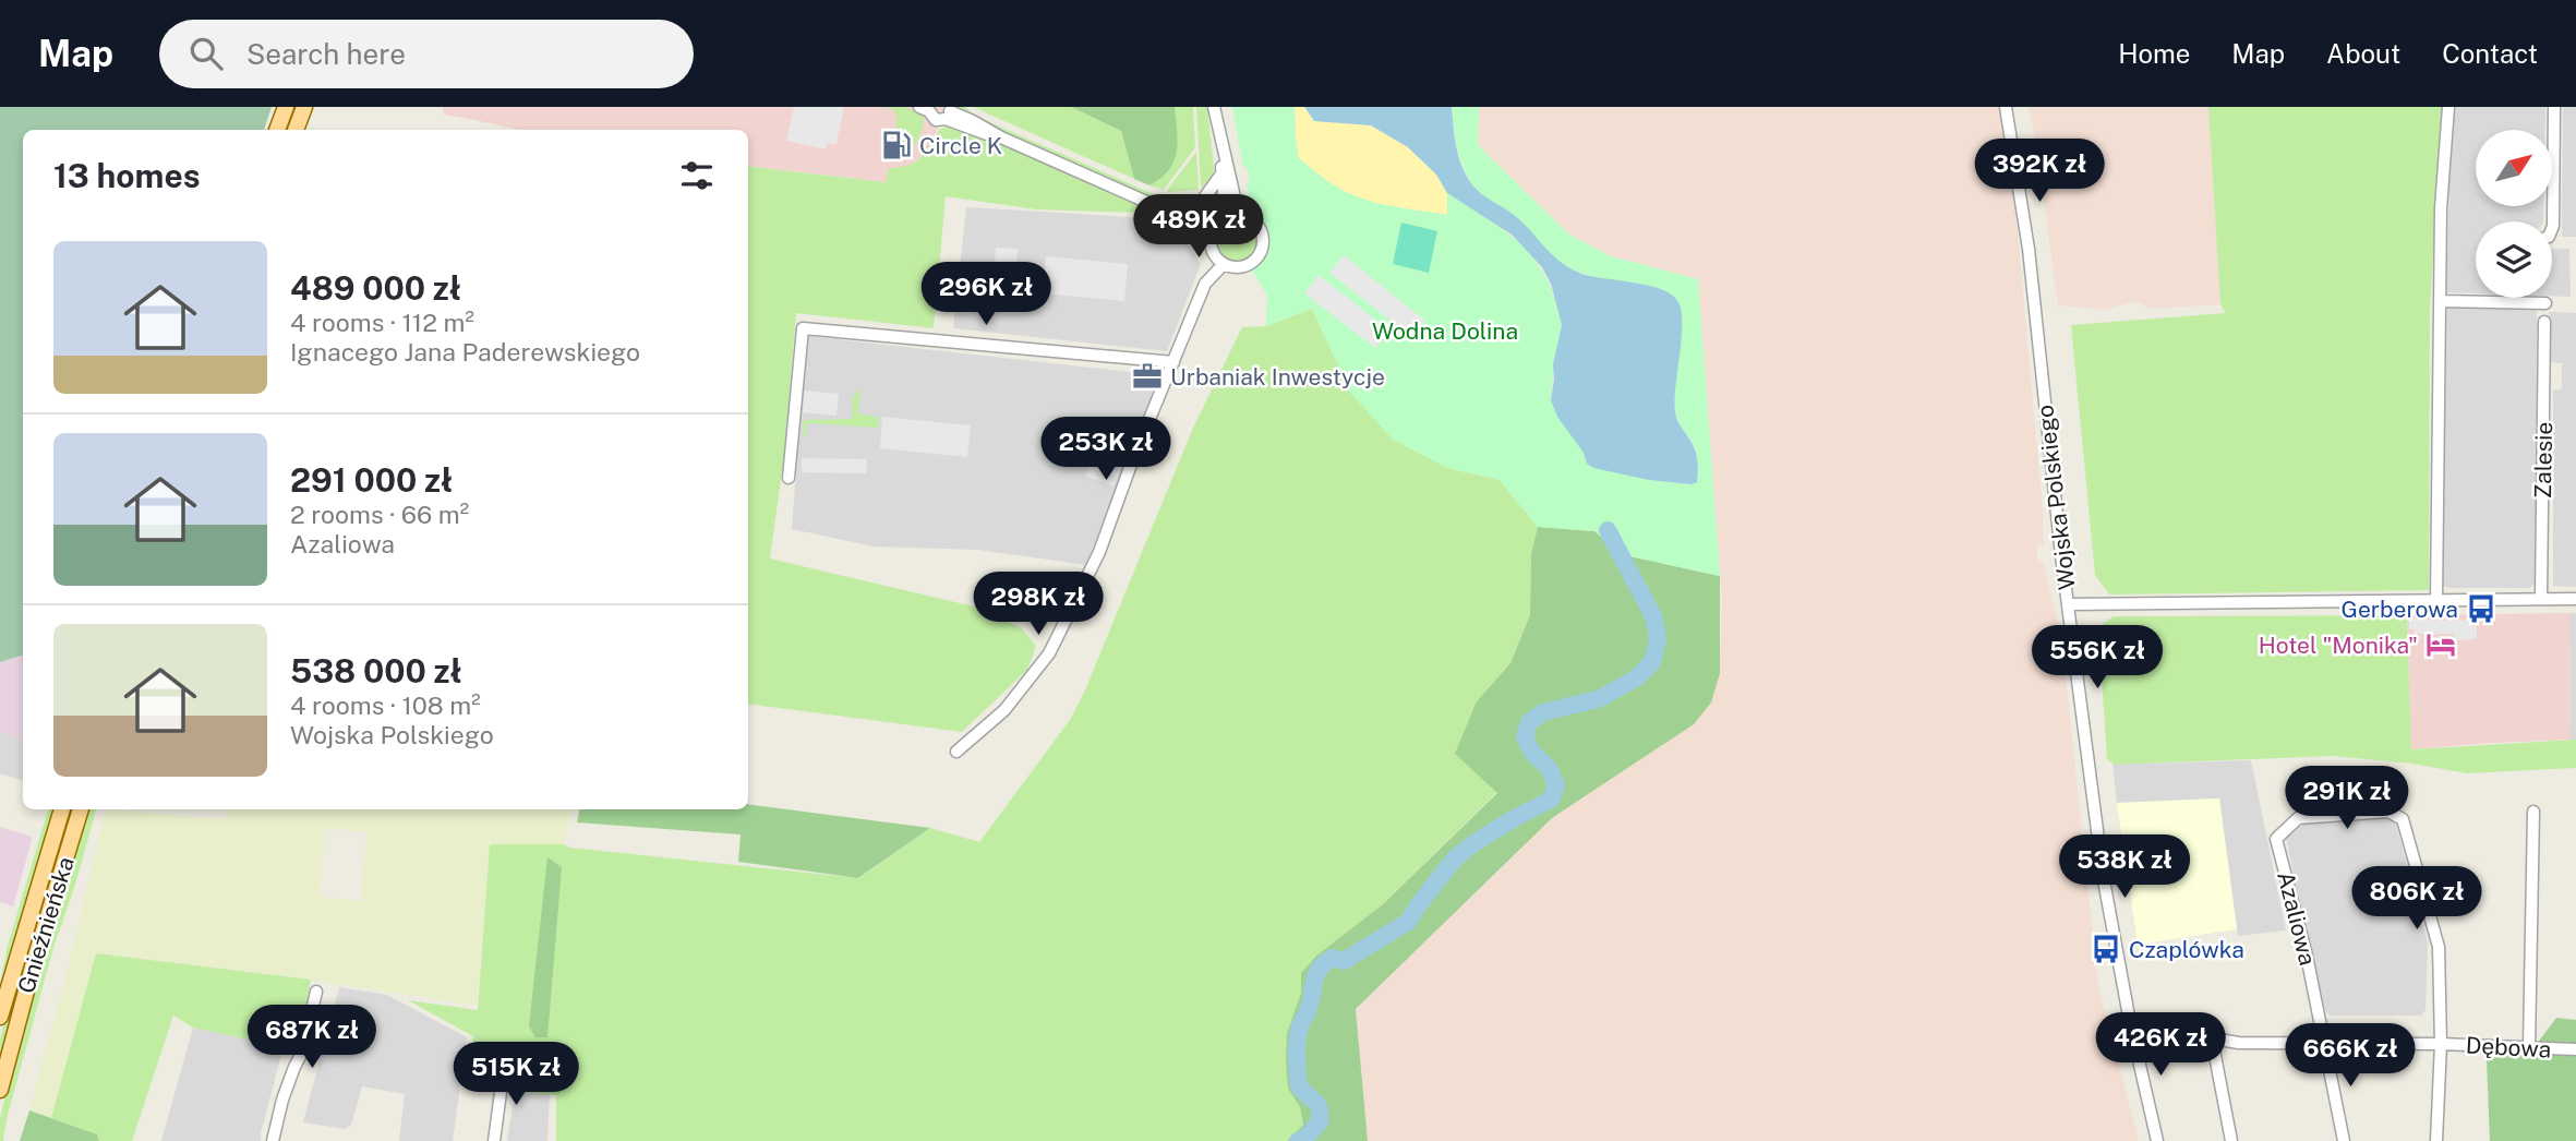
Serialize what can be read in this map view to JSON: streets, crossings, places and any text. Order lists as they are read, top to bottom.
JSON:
{
  "streets": {
    "main road": ["Gnieźnieńska"],
    "street": [
      "Zalesie",
      "Wojska Polskiego",
      "Azaliowa",
      "Dębowa"
    ]
  },
  "crossings": [
    ["Wojska Polskiego", "Dębowa"],
    ["Azaliowa", "Dębowa"]
  ],
  "parks": ["Wodna Dolina"],
  "places": {
    "fuel station": ["Circle K"],
    "office": ["Urbaniak Inwestycje"],
    "bus stop": ["Gerberowa", "Czaplówka"],
    "hotel": ["Hotel \"Monika\""]
  },
  "north": "top right",
  "page": {
    "header": "Map",
    "search": "Search here",
    "nav": [
      "Home",
      "Map",
      "About",
      "Contact"
    ],
    "heading": "13 homes",
    "price": [
      "392K zł",
      "489K zł",
      "296K zł",
      "253K zł",
      "298K zł",
      "556K zł",
      "291K zł",
      "538K zł",
      "806K zł",
      "687K zł",
      "426K zł",
      "666K zł",
      "515K zł"
    ],
    "list": [
      {
        "name": "489 000 zł",
        "note": "4 rooms · 112 m² · Ignacego Jana Paderewskiego"
      },
      {
        "name": "291 000 zł",
        "note": "2 rooms · 66 m² · Azaliowa"
      },
      {
        "name": "538 000 zł",
        "note": "4 rooms · 108 m² · Wojska Polskiego"
      }
    ]
  }
}
